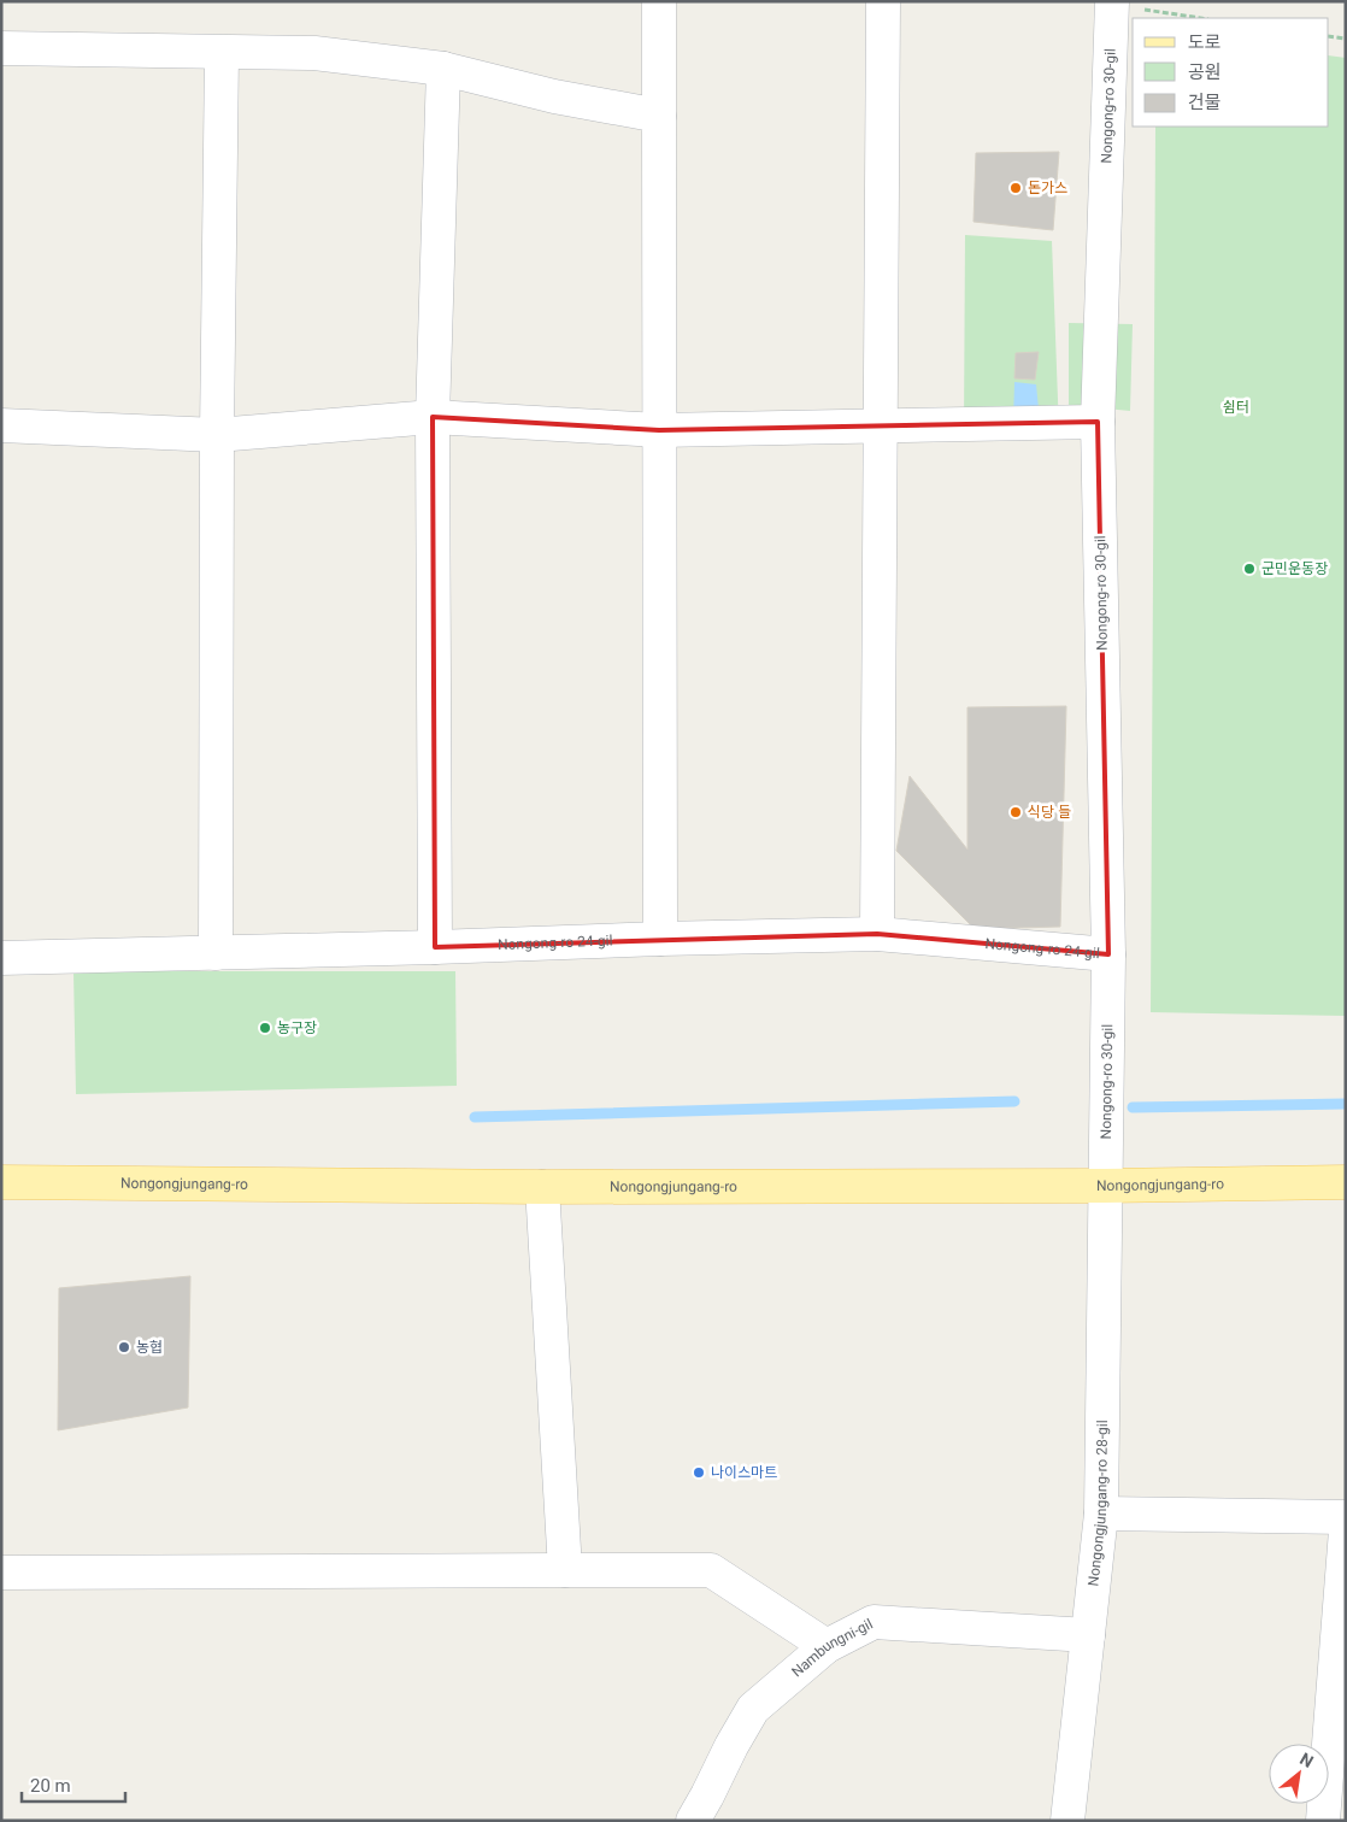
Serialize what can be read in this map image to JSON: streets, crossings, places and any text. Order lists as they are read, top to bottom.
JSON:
{
  "streets": {
    "main road": ["Nongongjungang-ro"],
    "street": [
      "Nongong-ro 30-gil",
      "Nongong-ro 24-gil",
      "Nongongjungang-ro 28-gil",
      "Nambungni-gil"
    ]
  },
  "crossings": [
    ["Nongong-ro 30-gil", "Nongong-ro 24-gil"],
    ["Nongong-ro 30-gil", "Nongongjungang-ro"],
    ["Nongong-ro 30-gil", "Nongongjungang-ro 28-gil"],
    ["Nongongjungang-ro", "Nongongjungang-ro 28-gil"],
    ["Nongongjungang-ro 28-gil", "Nambungni-gil"]
  ],
  "parks": ["쉼터"],
  "places": [
    "돈가스",
    "군민운동장",
    "식당 들",
    "농구장",
    "농협",
    "나이스마트"
  ],
  "legend": ["도로", "공원", "건물"],
  "scale_bar": "20 m",
  "north": "top right"
}
